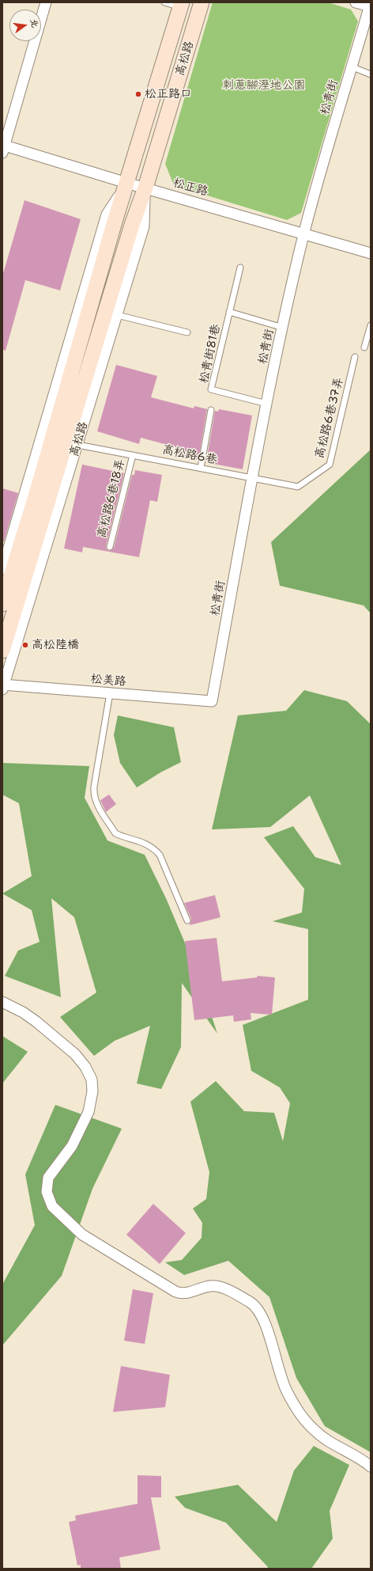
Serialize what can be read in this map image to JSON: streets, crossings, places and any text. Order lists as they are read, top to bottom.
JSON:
{
  "streets": {
    "street": [
      "高松路",
      "松青街",
      "松正路",
      "松美路"
    ],
    "lane": [
      "松青街81巷",
      "高松路6巷37弄",
      "高松路6巷",
      "高松路6巷18弄"
    ]
  },
  "crossings": [
    ["高松路", "松正路"],
    ["高松路", "高松路6巷"],
    ["高松路", "松美路"],
    ["松青街", "松正路"],
    ["松青街", "松青街81巷"],
    ["松青街", "高松路6巷"],
    ["松青街", "松美路"],
    ["高松路6巷37弄", "高松路6巷"],
    ["高松路6巷", "高松路6巷18弄"]
  ],
  "parks": ["刺蔥腳溼地公園"],
  "places": ["松正路口", "高松陸橋"],
  "north": "right"
}
